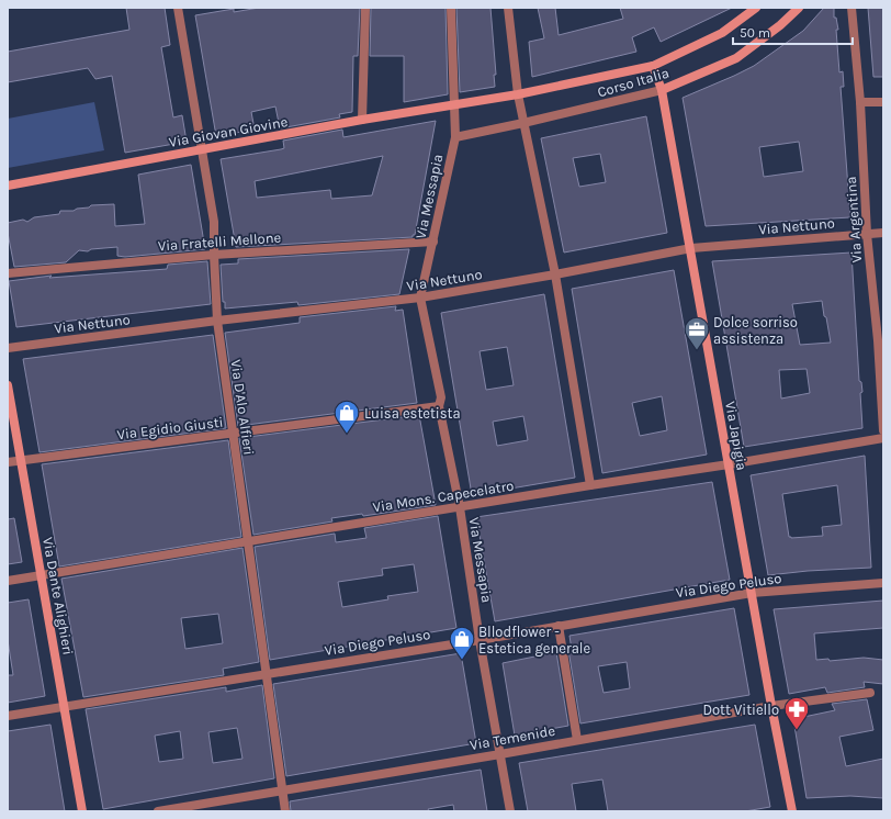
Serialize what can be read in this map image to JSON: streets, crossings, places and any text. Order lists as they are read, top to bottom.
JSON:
{
  "streets": {
    "street": [
      "Corso Italia",
      "Via Giovan Giovine",
      "Via Messapia",
      "Via Argentina",
      "Via Nettuno",
      "Via Fratelli Mellone",
      "Via D'Alo Alfieri",
      "Via Egidio Giusti",
      "Via Japigia",
      "Via Mons. Capecelatro",
      "Via Diego Peluso",
      "Via Dante Alighieri",
      "Via Temenide"
    ]
  },
  "crossings": [
    ["Corso Italia", "Via Giovan Giovine"],
    ["Corso Italia", "Via Messapia"],
    ["Corso Italia", "Via Japigia"],
    ["Via Giovan Giovine", "Via Messapia"],
    ["Via Giovan Giovine", "Via D'Alo Alfieri"],
    ["Via Messapia", "Via Nettuno"],
    ["Via Messapia", "Via Fratelli Mellone"],
    ["Via Messapia", "Via Egidio Giusti"],
    ["Via Messapia", "Via Mons. Capecelatro"],
    ["Via Messapia", "Via Diego Peluso"],
    ["Via Messapia", "Via Temenide"],
    ["Via Argentina", "Via Nettuno"],
    ["Via Nettuno", "Via D'Alo Alfieri"],
    ["Via Nettuno", "Via Japigia"],
    ["Via Fratelli Mellone", "Via D'Alo Alfieri"],
    ["Via D'Alo Alfieri", "Via Egidio Giusti"],
    ["Via D'Alo Alfieri", "Via Mons. Capecelatro"],
    ["Via D'Alo Alfieri", "Via Diego Peluso"],
    ["Via D'Alo Alfieri", "Via Temenide"],
    ["Via Egidio Giusti", "Via Dante Alighieri"],
    ["Via Japigia", "Via Mons. Capecelatro"],
    ["Via Japigia", "Via Diego Peluso"],
    ["Via Japigia", "Via Temenide"],
    ["Via Mons. Capecelatro", "Via Dante Alighieri"],
    ["Via Diego Peluso", "Via Dante Alighieri"]
  ],
  "places": {
    "office": ["Dolce sorriso assistenza"],
    "shop": ["Luisa estetista", "Bllodflower - Estetica generale"],
    "pharmacy": ["Dott Vitiello"]
  },
  "scale_bar": "50 m"
}
